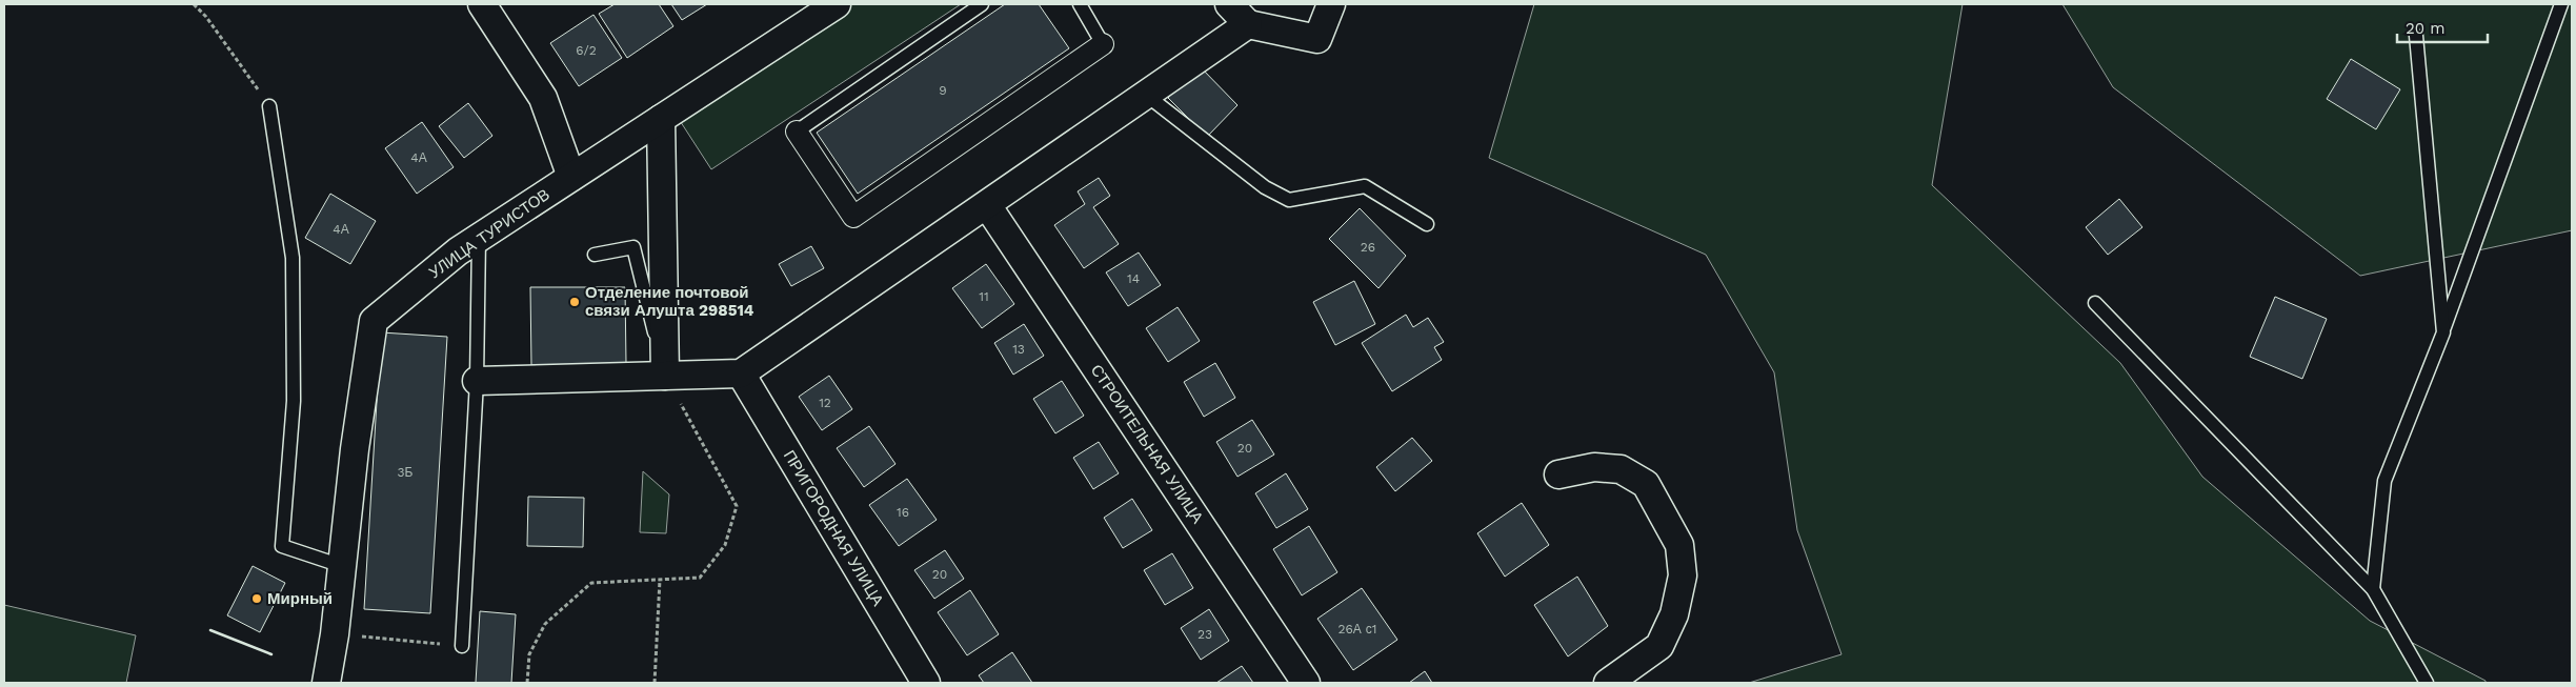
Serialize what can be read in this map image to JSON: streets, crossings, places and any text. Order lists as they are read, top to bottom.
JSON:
{
  "streets": {
    "street": ["УЛИЦА ТУРИСТОВ", "СТРОИТЕЛЬНАЯ УЛИЦА", "ПРИГОРОДНАЯ УЛИЦА"]
  },
  "places": ["Отделение почтовой связи Алушта 298514", "Мирный"],
  "house_numbers": [
    "6/2",
    "9",
    "4А",
    "4А",
    "26",
    "14",
    "11",
    "13",
    "12",
    "20",
    "3Б",
    "16",
    "20",
    "26А с1",
    "23"
  ],
  "scale_bar": "20 m"
}
